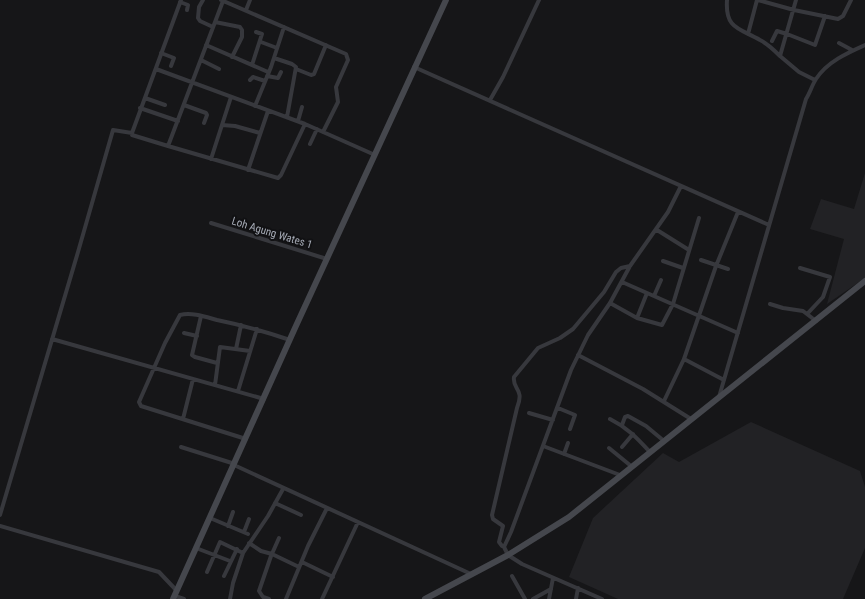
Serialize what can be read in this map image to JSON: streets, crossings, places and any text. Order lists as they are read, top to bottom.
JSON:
{
  "streets": {
    "street": ["Loh Agung Wates 1"]
  }
}
